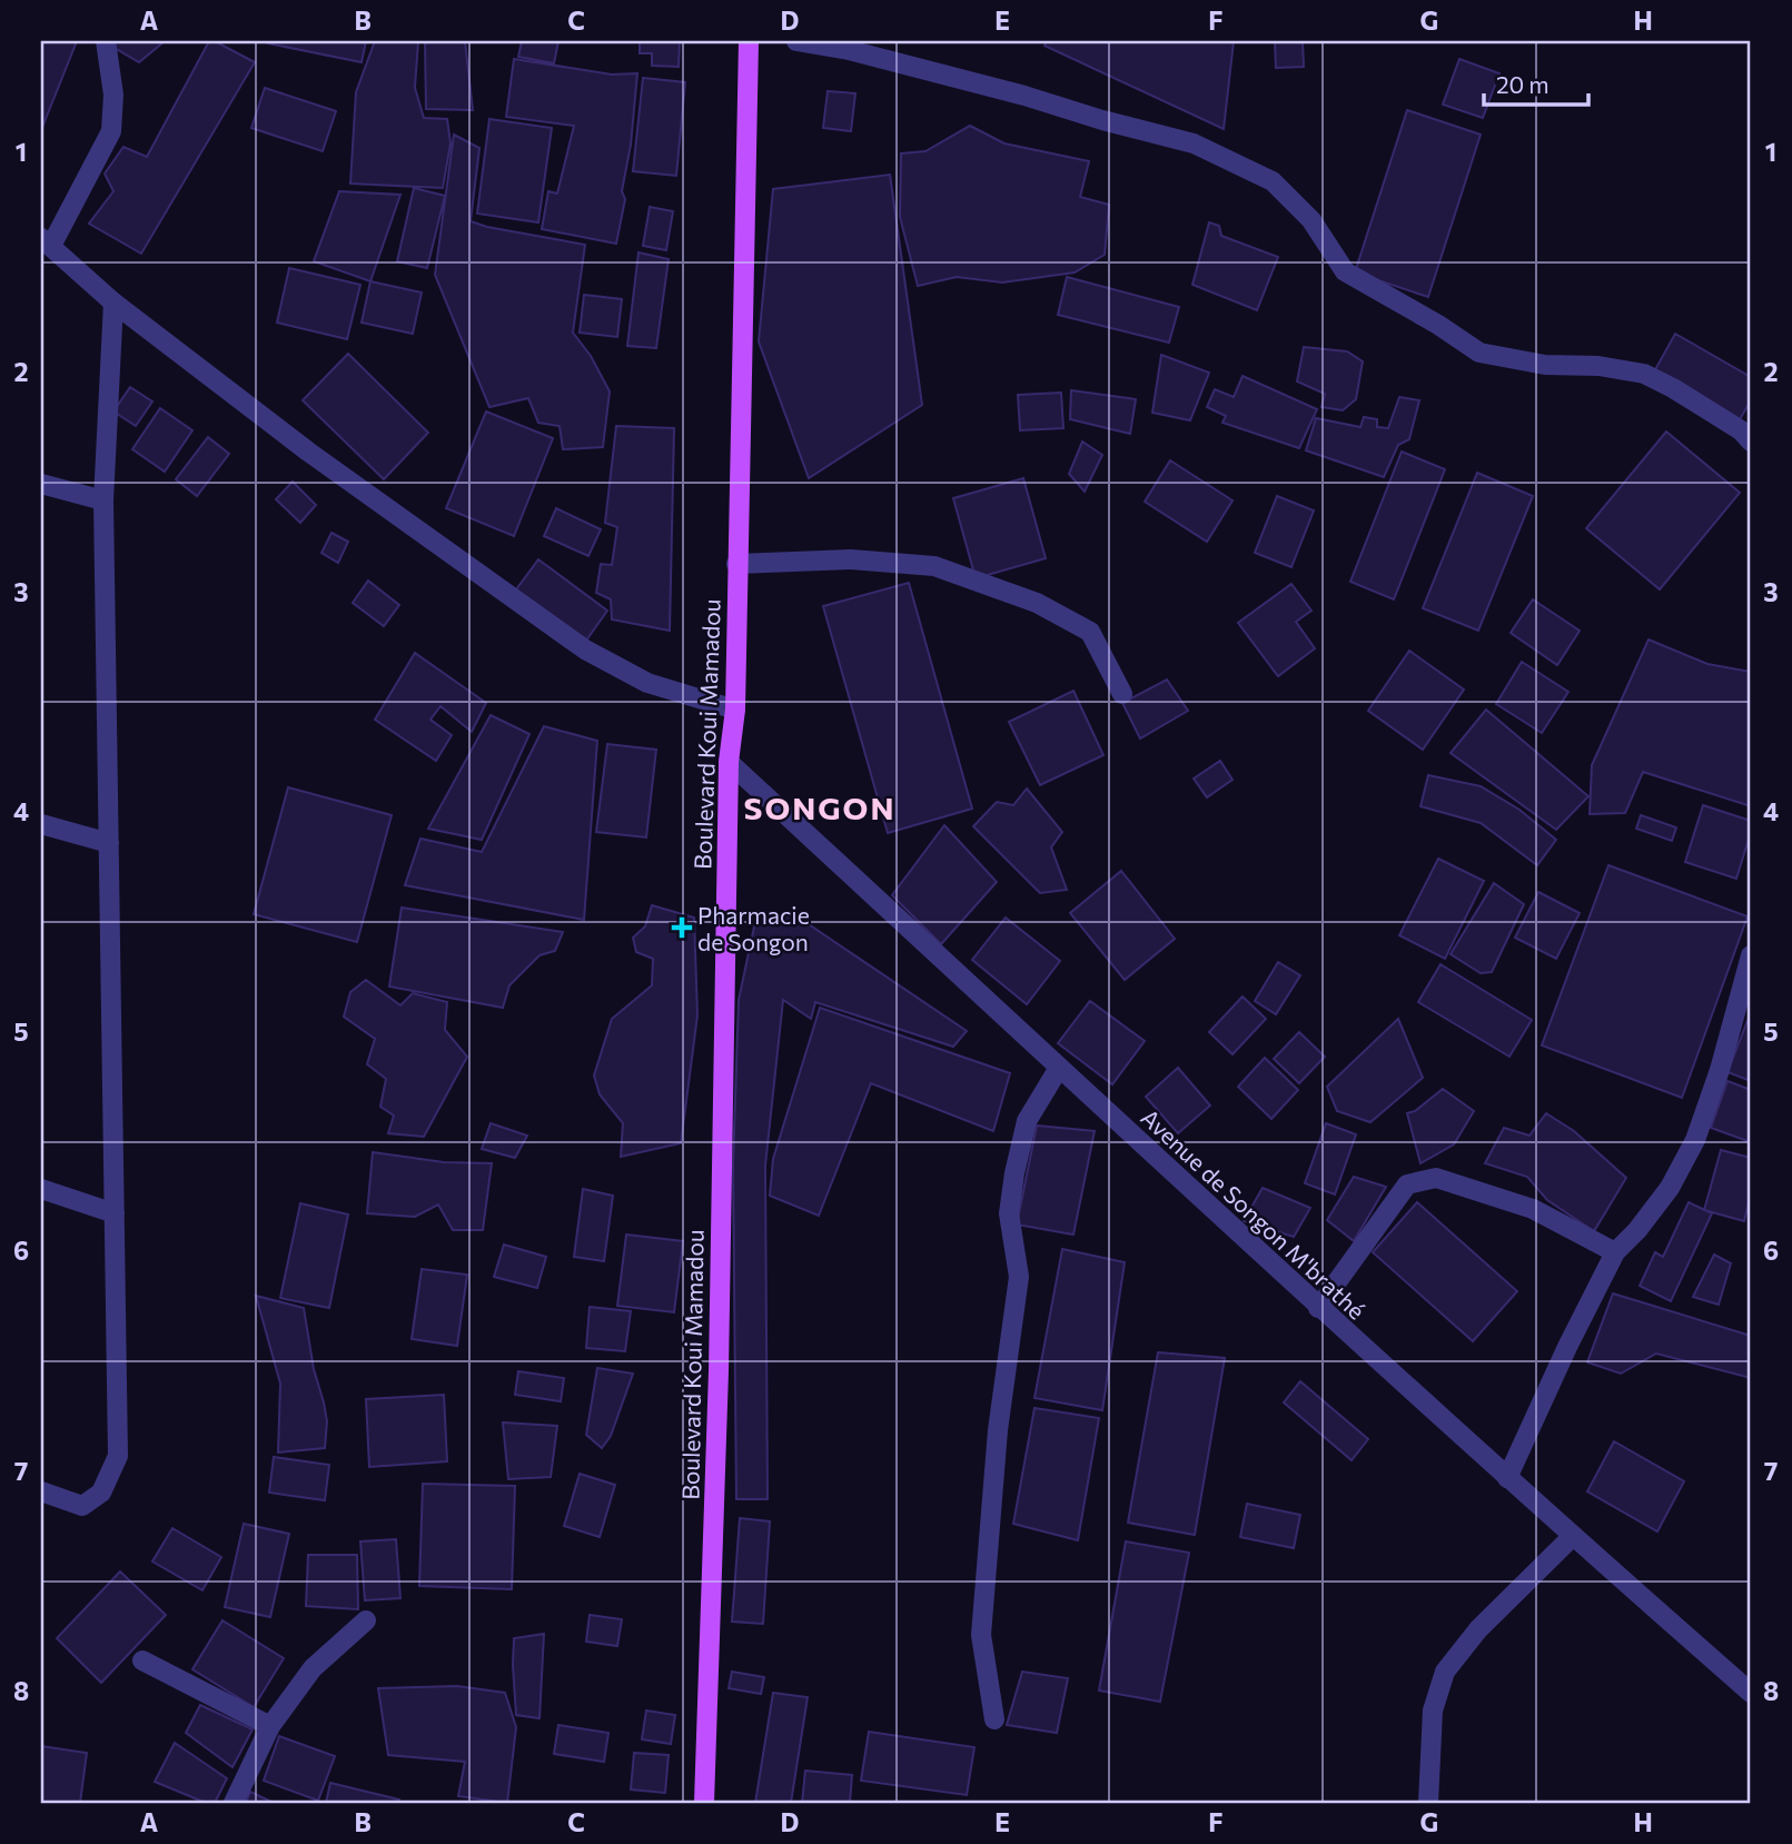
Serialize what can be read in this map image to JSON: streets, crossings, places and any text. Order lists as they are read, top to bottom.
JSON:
{
  "streets": {
    "main road": ["Boulevard Koui Mamadou"],
    "street": ["Avenue de Songon M'brathé"]
  },
  "crossings": [
    ["Boulevard Koui Mamadou", "Avenue de Songon M'brathé"]
  ],
  "districts": ["SONGON"],
  "places": {
    "health": ["Pharmacie de Songon"]
  },
  "scale_bar": "20 m",
  "grid": {
    "columns": [
      "A",
      "B",
      "C",
      "D",
      "E",
      "F",
      "G",
      "H"
    ],
    "rows": [
      "1",
      "2",
      "3",
      "4",
      "5",
      "6",
      "7",
      "8"
    ]
  }
}
